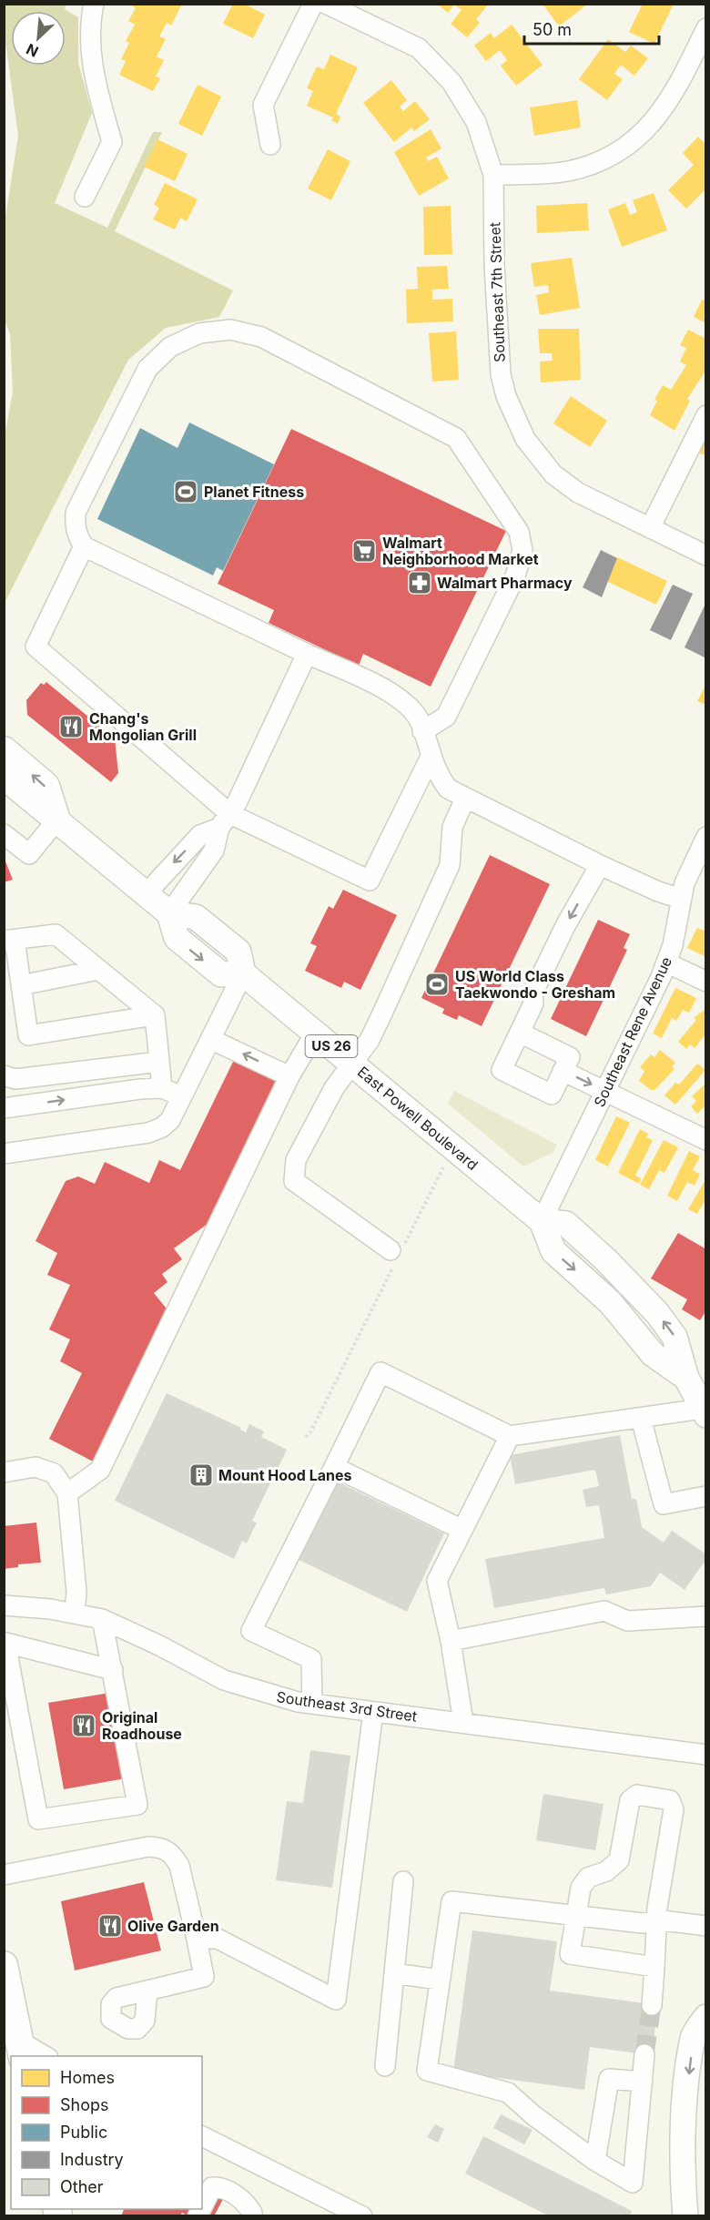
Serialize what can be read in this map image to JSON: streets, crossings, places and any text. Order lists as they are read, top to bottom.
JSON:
{
  "streets": {
    "main road": ["US 26", "East Powell Boulevard"],
    "street": ["Southeast 7th Street", "Southeast Rene Avenue", "Southeast 3rd Street"]
  },
  "crossings": [
    ["Southeast Rene Avenue", "East Powell Boulevard"]
  ],
  "places": {
    "sports": ["Planet Fitness", "US World Class Taekwondo - Gresham"],
    "supermarket": ["Walmart Neighborhood Market"],
    "pharmacy": ["Walmart Pharmacy"],
    "restaurant": ["Chang's Mongolian Grill", "Original Roadhouse", "Olive Garden"],
    "building": ["Mount Hood Lanes"]
  },
  "legend": [
    "Homes",
    "Shops",
    "Public",
    "Industry",
    "Other"
  ],
  "scale_bar": "50 m",
  "north": "bottom left"
}
